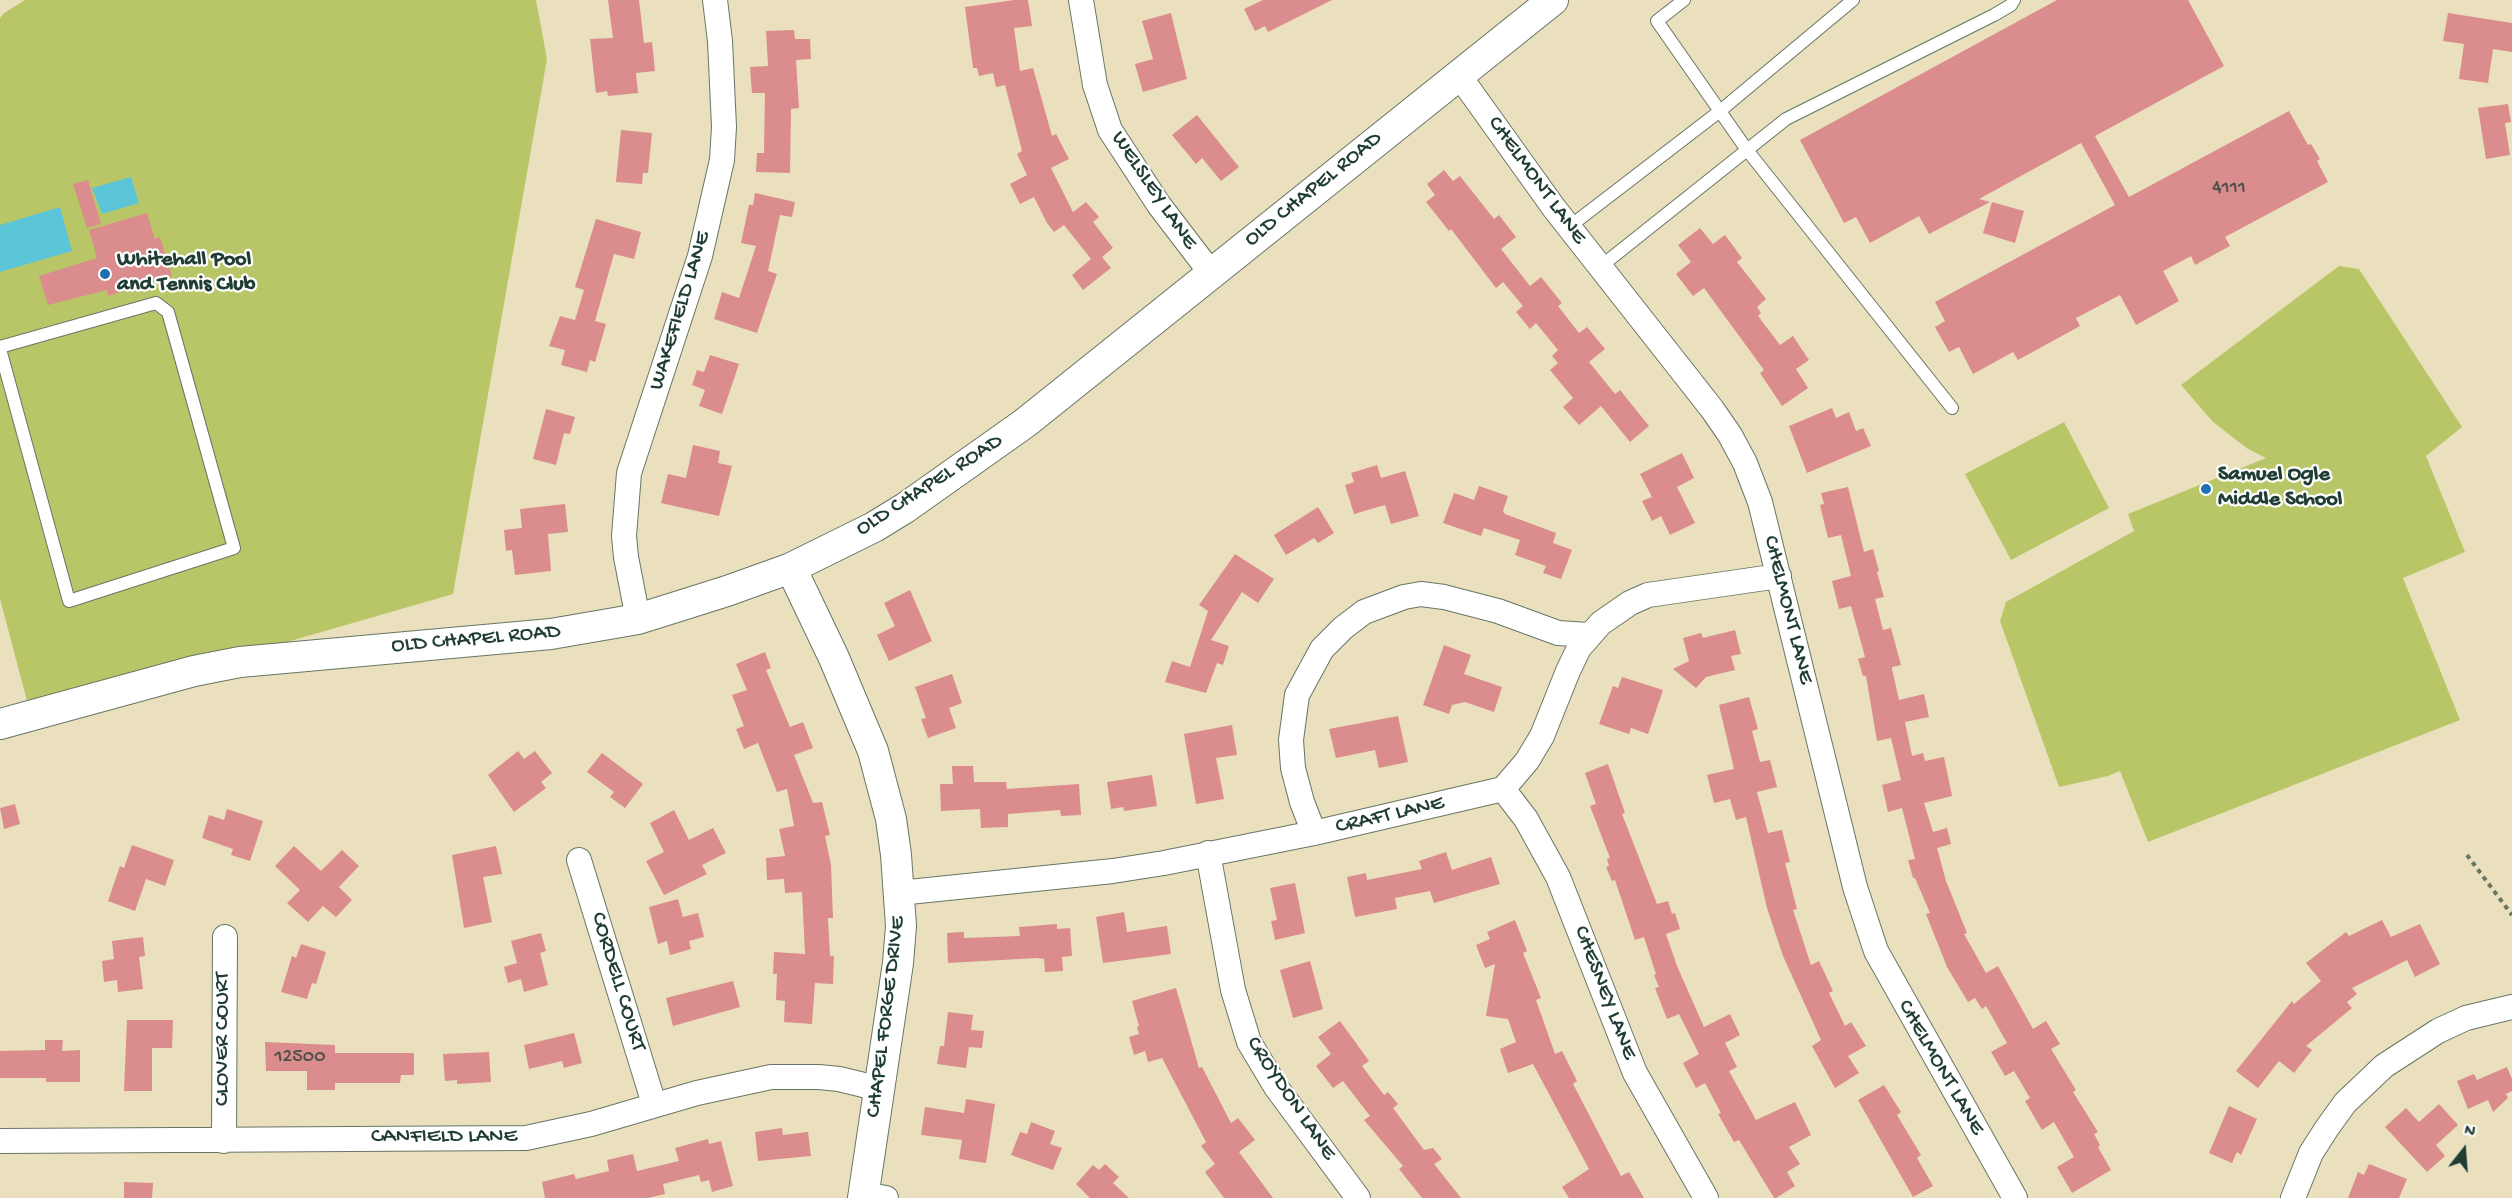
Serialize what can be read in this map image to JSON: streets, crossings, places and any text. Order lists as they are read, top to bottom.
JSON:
{
  "streets": {
    "street": [
      "CHELMONT LANE",
      "OLD CHAPEL ROAD",
      "WELSLEY LANE",
      "WAKEFIELD LANE",
      "CRAFT LANE",
      "CORDELL COURT",
      "CHESNEY LANE",
      "CHAPEL FORGE DRIVE",
      "CLOVER COURT",
      "CROYDON LANE",
      "CANFIELD LANE"
    ]
  },
  "crossings": [
    ["CHELMONT LANE", "OLD CHAPEL ROAD"],
    ["OLD CHAPEL ROAD", "WELSLEY LANE"],
    ["OLD CHAPEL ROAD", "WAKEFIELD LANE"],
    ["OLD CHAPEL ROAD", "CHAPEL FORGE DRIVE"],
    ["CRAFT LANE", "CHESNEY LANE"],
    ["CRAFT LANE", "CHAPEL FORGE DRIVE"],
    ["CRAFT LANE", "CROYDON LANE"],
    ["CORDELL COURT", "CANFIELD LANE"],
    ["CHAPEL FORGE DRIVE", "CANFIELD LANE"],
    ["CLOVER COURT", "CANFIELD LANE"]
  ],
  "places": ["Whitehall Pool and Tennis Club", "Samuel Ogle Middle School"],
  "house_numbers": ["4111", "12500"],
  "north": "top"
}
